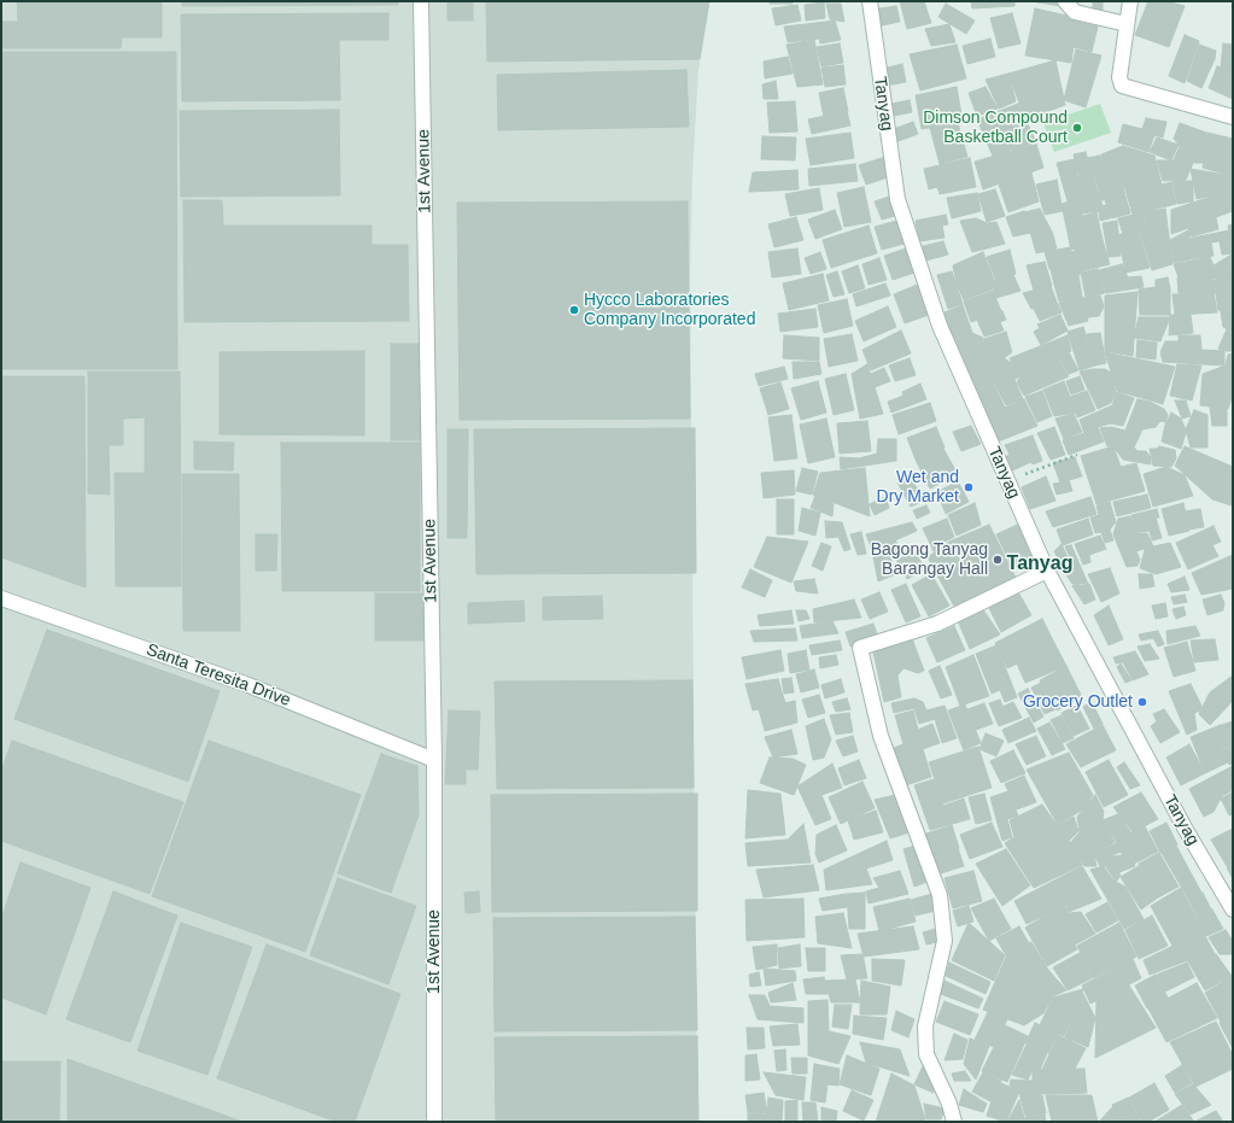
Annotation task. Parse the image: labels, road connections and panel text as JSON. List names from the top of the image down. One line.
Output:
{"streets":{"street":["Tanyag","1st Avenue","Santa Teresita Drive"]},"crossings":[["1st Avenue","Santa Teresita Drive"]],"districts":["Tanyag"],"places":["Dimson Compound Basketball Court","Hycco Laboratories Company Incorporated","Wet and Dry Market","Bagong Tanyag Barangay Hall","Grocery Outlet"]}
